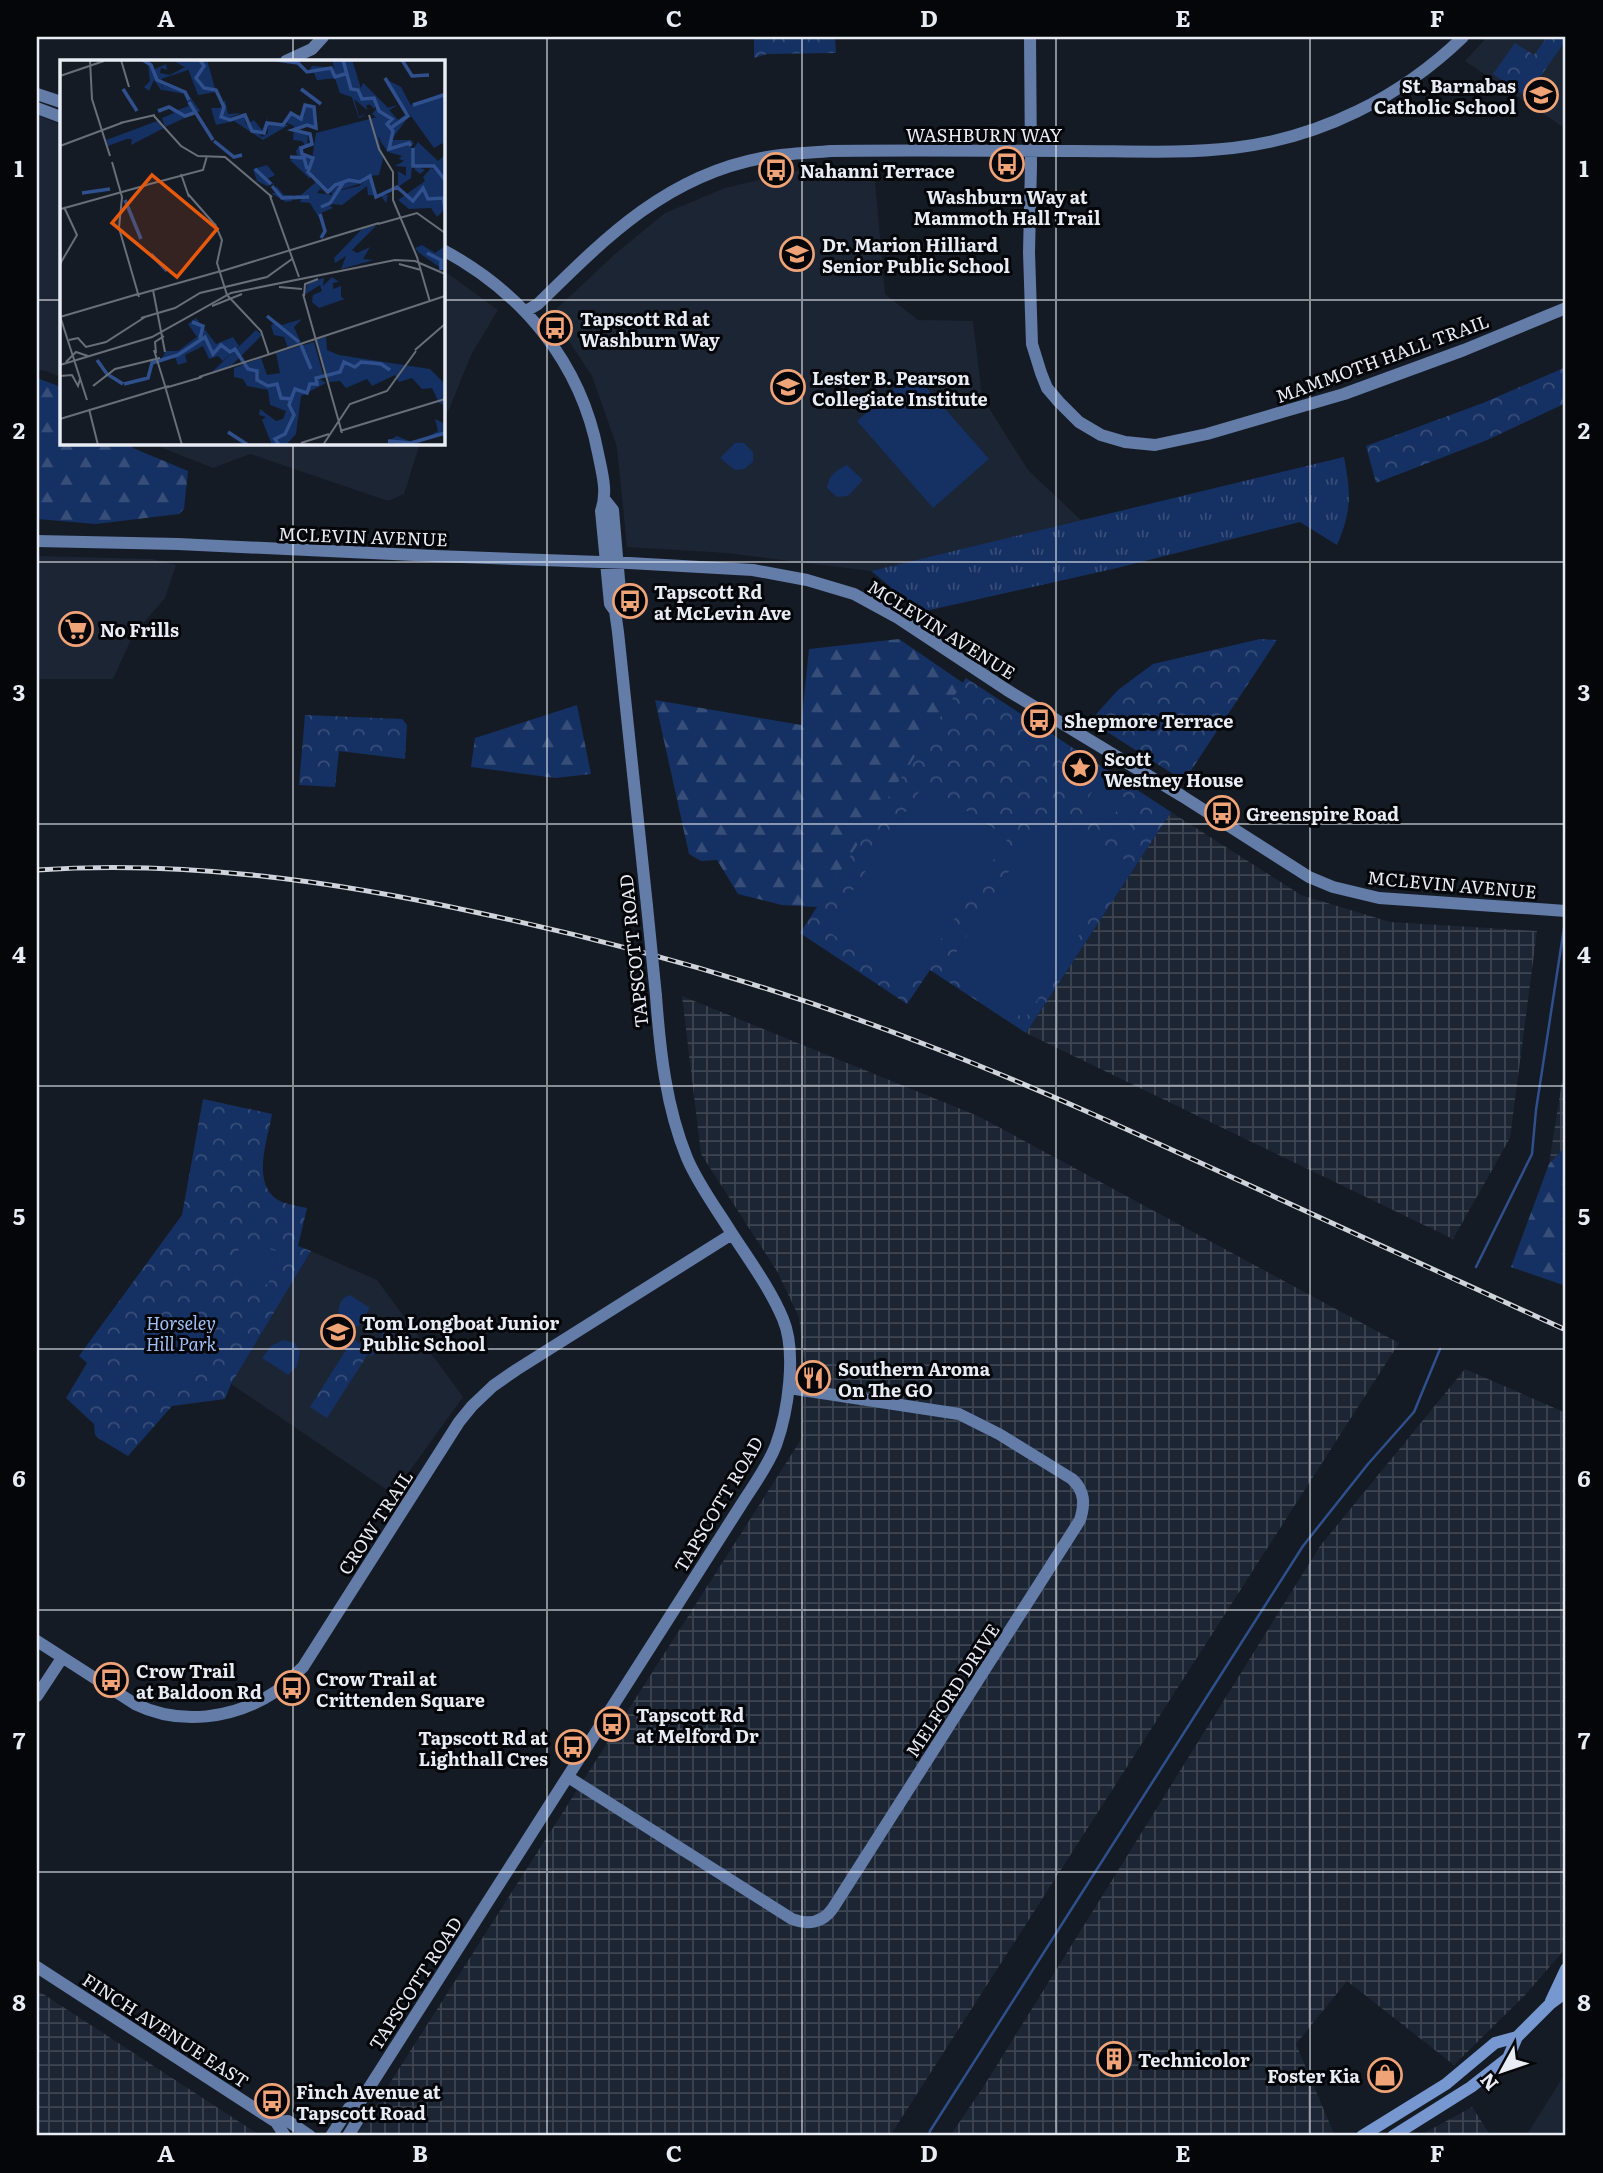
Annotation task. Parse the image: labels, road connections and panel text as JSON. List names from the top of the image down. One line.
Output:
{"streets":{"street":["WASHBURN WAY","MAMMOTH HALL TRAIL","MCLEVIN AVENUE","TAPSCOTT ROAD","CROW TRAIL","MELFORD DRIVE","FINCH AVENUE EAST"]},"crossings":[["WASHBURN WAY","MAMMOTH HALL TRAIL"],["WASHBURN WAY","TAPSCOTT ROAD"],["MCLEVIN AVENUE","TAPSCOTT ROAD"],["TAPSCOTT ROAD","CROW TRAIL"],["TAPSCOTT ROAD","MELFORD DRIVE"]],"parks":["Horseley Hill Park"],"places":{"school or university":["St. Barnabas Catholic School","Dr. Marion Hilliard Senior Public School","Lester B. Pearson Collegiate Institute","Tom Longboat Junior Public School"],"bus stop":["Washburn Way at Mammoth Hall Trail","Nahanni Terrace","Tapscott Rd at Washburn Way","Tapscott Rd at McLevin Ave","Shepmore Terrace","Greenspire Road","Crow Trail at Baldoon Rd","Crow Trail at Crittenden Square","Tapscott Rd at Melford Dr","Tapscott Rd at Lighthall Cres","Finch Avenue at Tapscott Road"],"supermarket":["No Frills"],"place":["Scott Westney House"],"restaurant":["Southern Aroma On The GO"],"building":["Technicolor"],"shop":["Foster Kia"]},"north":"bottom left","grid":{"columns":["A","B","C","D","E","F"],"rows":["1","2","3","4","5","6","7","8"]}}
